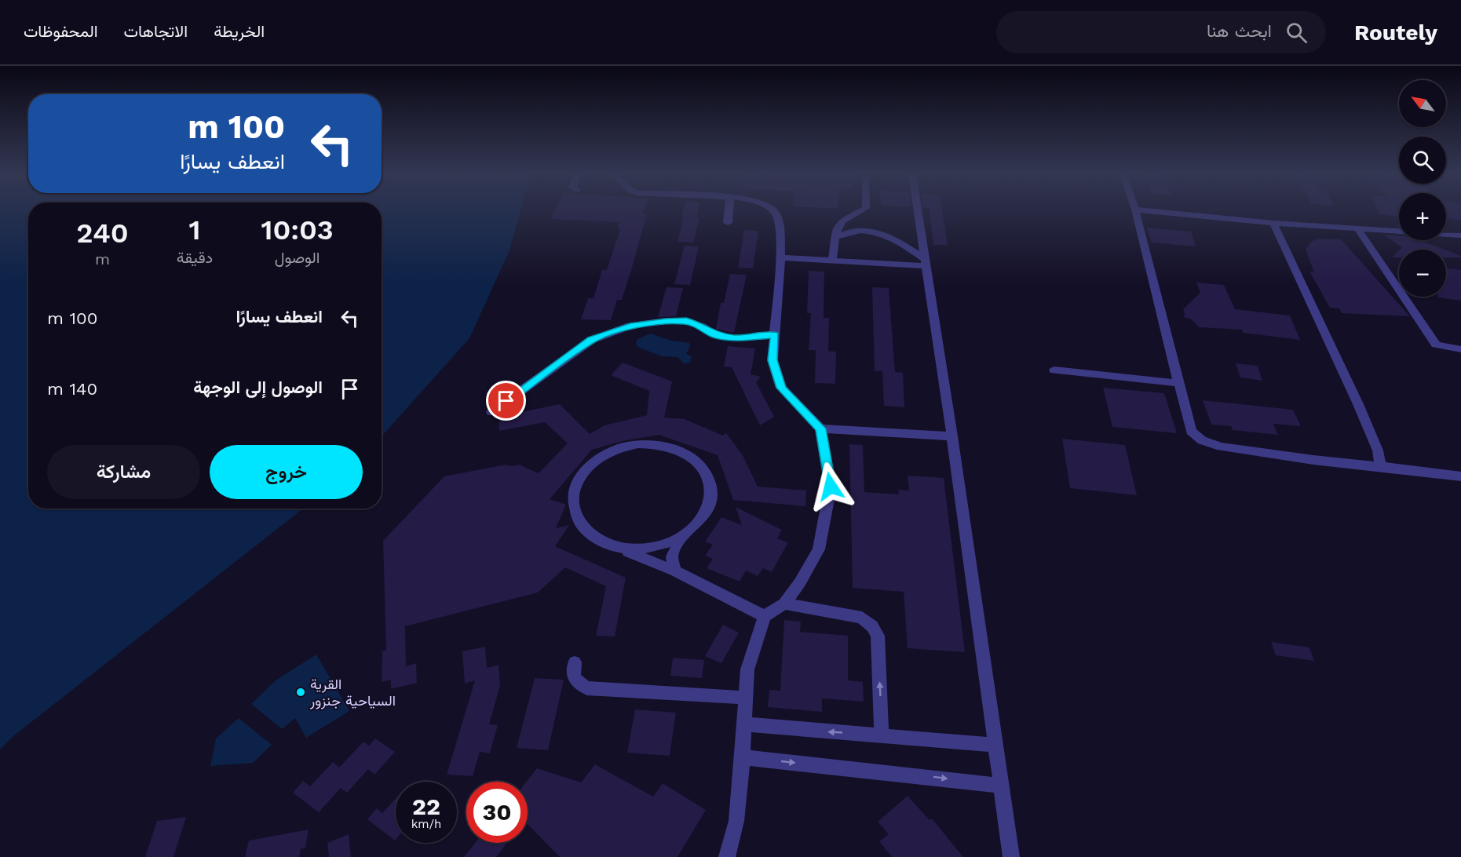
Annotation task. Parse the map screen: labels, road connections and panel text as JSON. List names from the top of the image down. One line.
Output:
{"places":["القرية السياحية جنزور"],"north":"top left","page":{"header":"Routely","search":"ابحث هنا","nav":["الخريطة","الاتجاهات","المحفوظات"],"map_buttons":["+","−"],"turn":["100 m","انعطف يسارًا"],"eta":["10:03","الوصول","1","دقيقة","240","m"],"list":[{"name":"انعطف يسارًا","value":"100 m"},{"name":"الوصول إلى الوجهة","value":"140 m"}],"buttons":["خروج","مشاركة"],"speed":"22 km/h","limit":"30"}}
